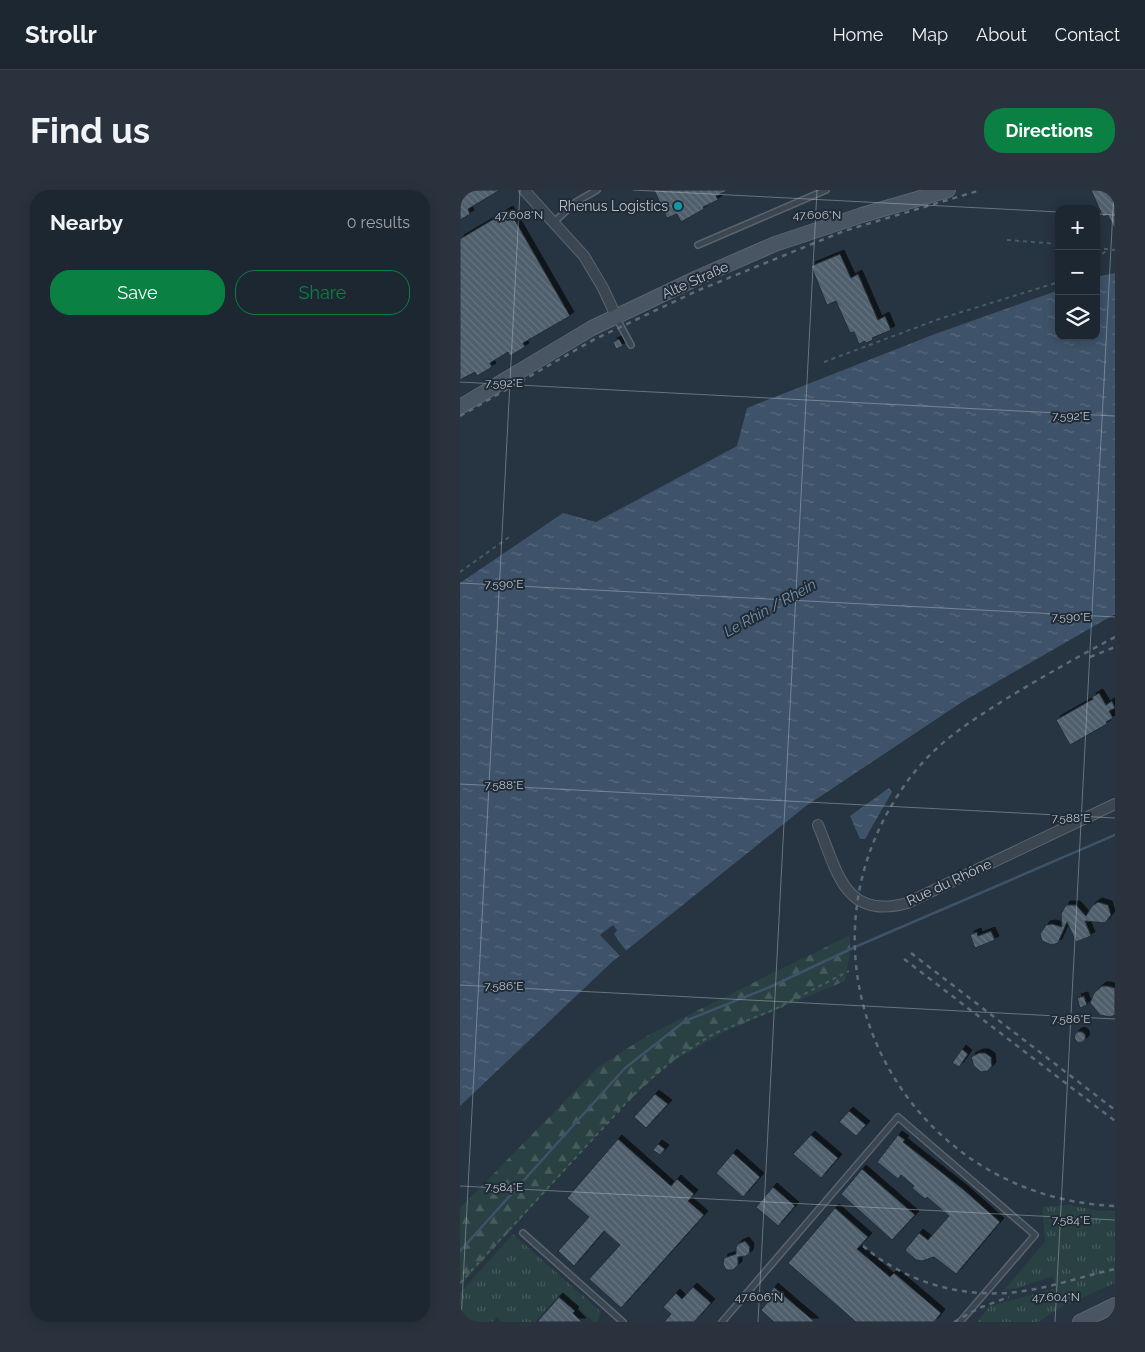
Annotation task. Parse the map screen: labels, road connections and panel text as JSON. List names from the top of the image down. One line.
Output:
{"streets":{"street":["Alte Straße","Rue du Rhône"]},"water":["Le Rhin / Rhein"],"places":["Rhenus Logistics"],"page":{"header":"Strollr","nav":["Home","Map","About","Contact"],"buttons":["Directions",["Save","Share"]],"title":"Find us","heading":["Nearby","0 results"],"map_buttons":["+","−"]},"coordinates":["47.608°N","47.606°N","7.592°E","7.590°E","7.588°E","7.586°E","7.584°E","47.604°N"]}
